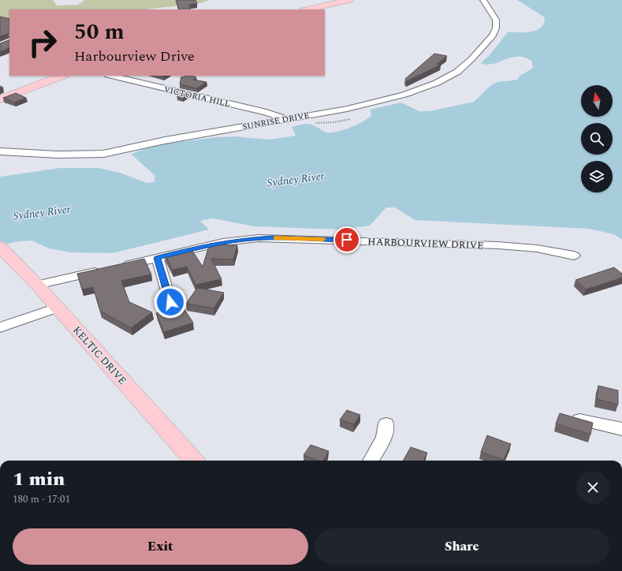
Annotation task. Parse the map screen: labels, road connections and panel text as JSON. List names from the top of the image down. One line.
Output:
{"streets":{"main road":["KELTIC DRIVE"],"street":["VICTORIA HILL","SUNRISE DRIVE","HARBOURVIEW DRIVE"]},"crossings":[["VICTORIA HILL","SUNRISE DRIVE"]],"water":["Sydney River"],"north":"top","page":{"turn":["50 m","Harbourview Drive"],"heading":["1 min","180 m · 17:01"],"buttons":["Exit","Share"]}}
